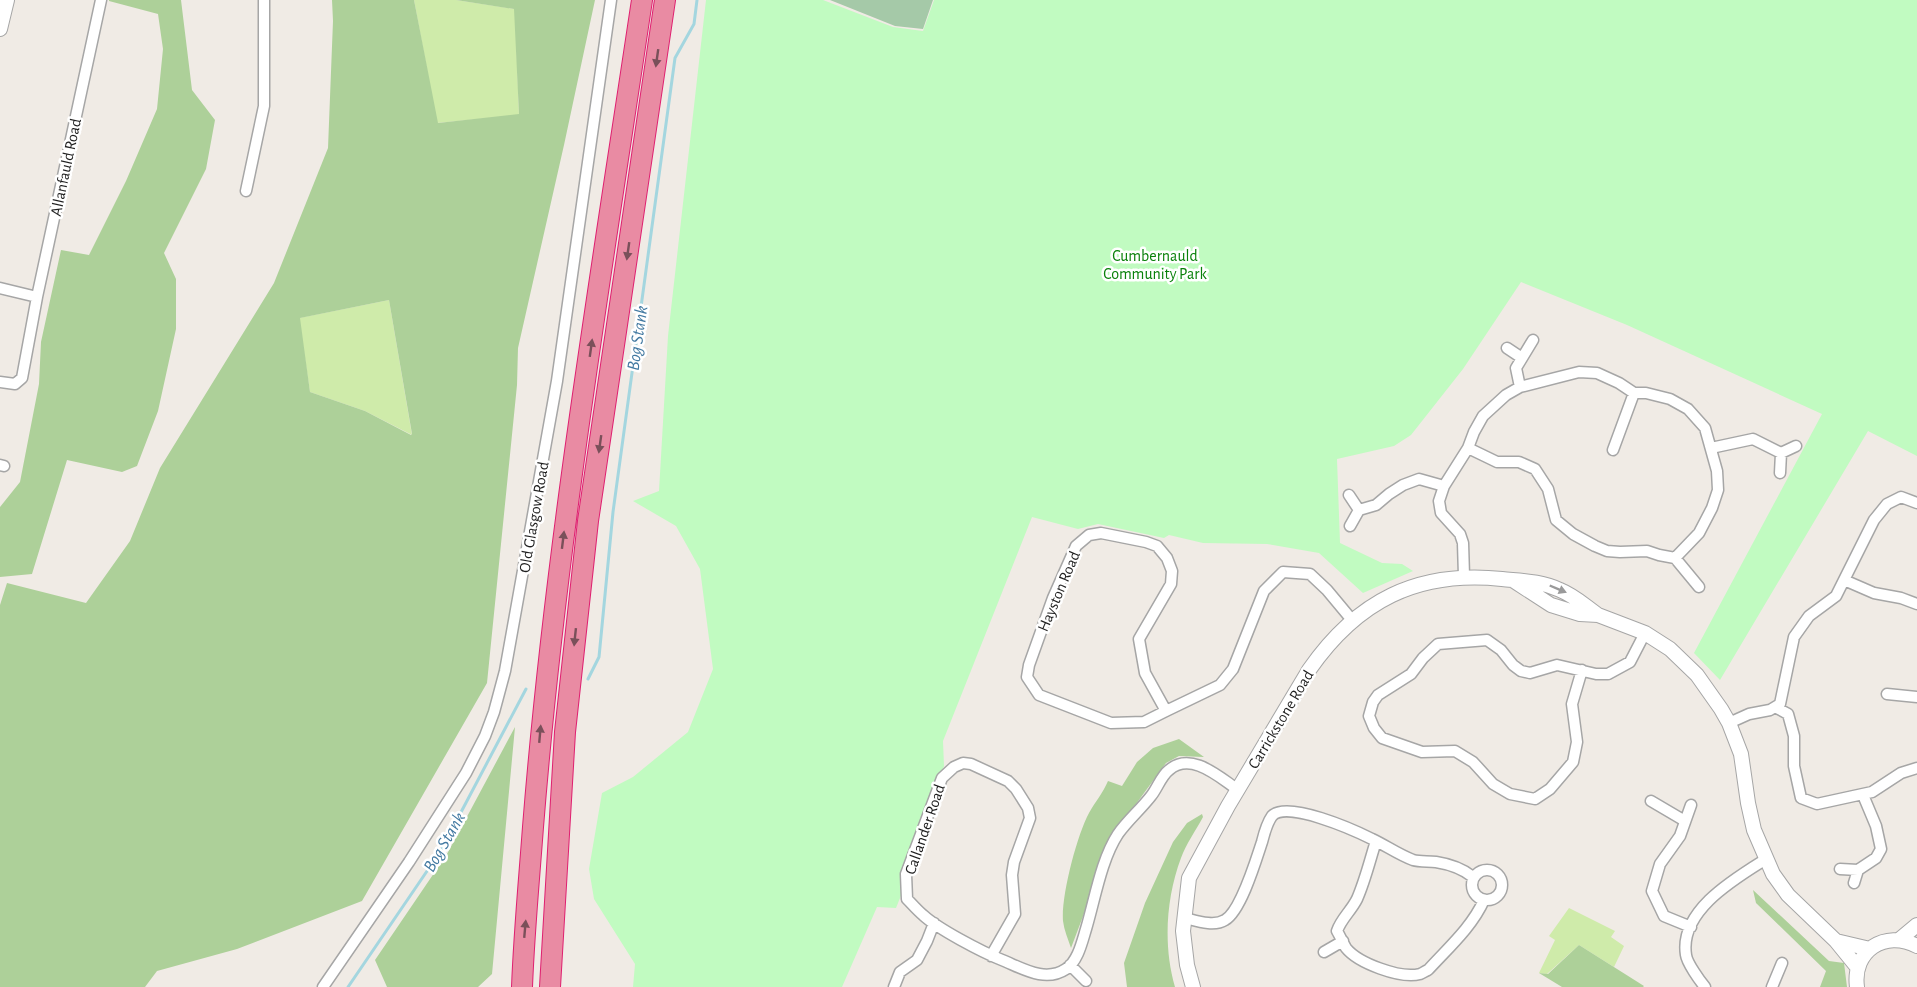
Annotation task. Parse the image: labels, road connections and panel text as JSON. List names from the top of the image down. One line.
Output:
{"streets":{"street":["Allanfauld Road","Old Glasgow Road","Hayston Road","Carrickstone Road","Callander Road"]},"crossings":[["Hayston Road","Carrickstone Road"]],"water":["Bog Stank"],"parks":["Cumbernauld Community Park"]}
